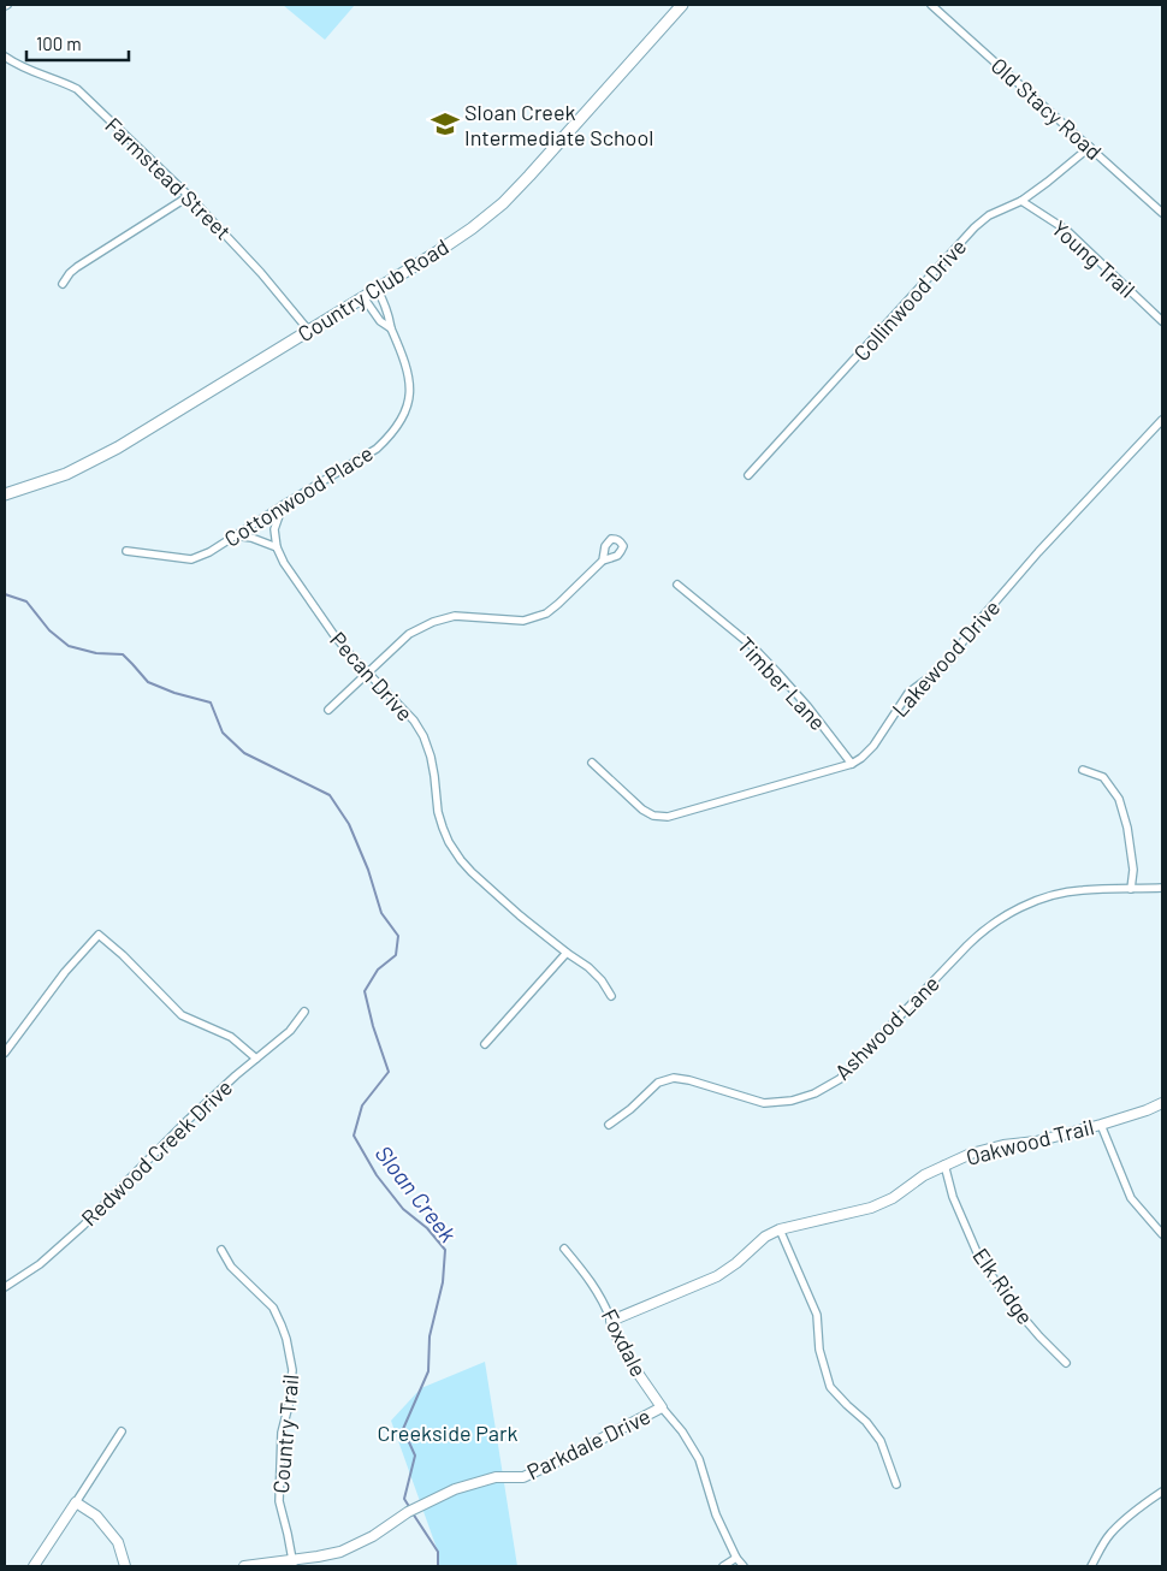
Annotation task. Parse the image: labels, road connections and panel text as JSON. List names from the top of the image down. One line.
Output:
{"streets":{"main road":["Country Club Road"],"street":["Old Stacy Road","Farmstead Street","Young Trail","Collinwood Drive","Cottonwood Place","Lakewood Drive","Pecan Drive","Timber Lane","Ashwood Lane","Oakwood Trail","Redwood Creek Drive","Elk Ridge","Foxdale","Country Trail","Parkdale Drive"]},"crossings":[["Old Stacy Road","Collinwood Drive"],["Farmstead Street","Country Club Road"],["Young Trail","Collinwood Drive"],["Country Club Road","Cottonwood Place"],["Lakewood Drive","Timber Lane"],["Oakwood Trail","Elk Ridge"],["Oakwood Trail","Foxdale"],["Foxdale","Parkdale Drive"],["Country Trail","Parkdale Drive"]],"water":["Sloan Creek"],"parks":["Creekside Park"],"places":{"school or university":["Sloan Creek Intermediate School"]},"scale_bar":"100 m"}
